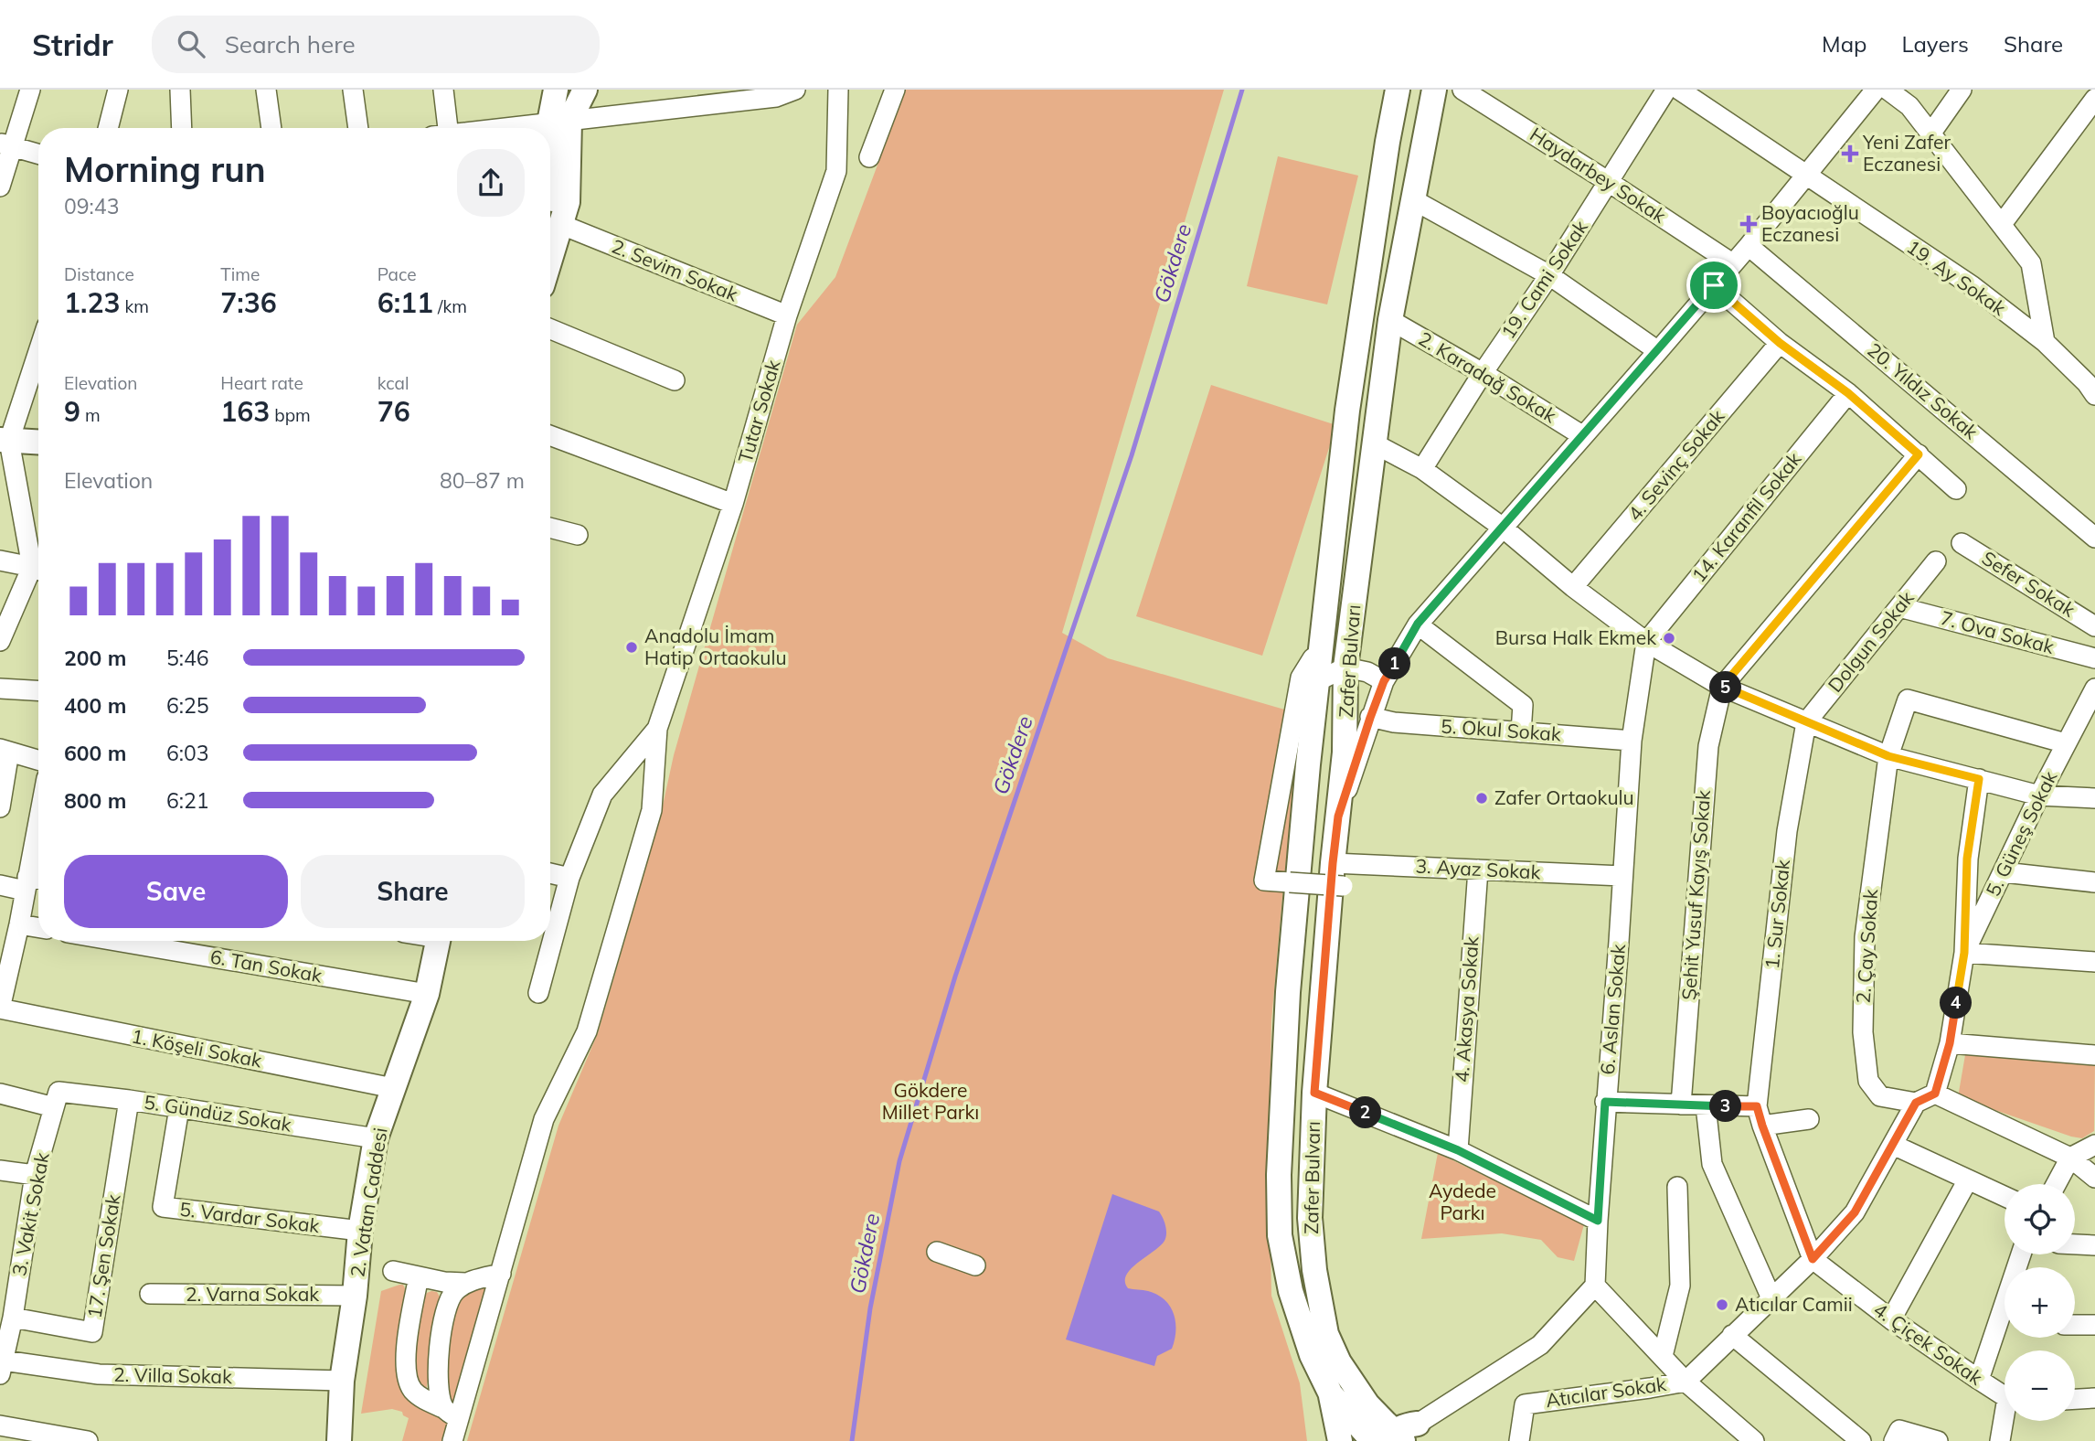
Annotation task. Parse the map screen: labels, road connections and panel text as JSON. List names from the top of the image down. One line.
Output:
{"streets":{"main road":["Zafer Bulvarı","2. Vatan Caddesi"],"street":["Haydarbey Sokak","2. Sevim Sokak","19. Ay Sokak","19. Cami Sokak","2. Karadağ Sokak","20. Yıldız Sokak","Tutar Sokak","4. Sevinç Sokak","14. Karanfil Sokak","Sefer Sokak","7. Ova Sokak","Dolgun Sokak","5. Okul Sokak","5. Güneş Sokak","3. Ayaz Sokak","Şehit Yusuf Kayış Sokak","1. Sur Sokak","2. Çay Sokak","6. Tan Sokak","4. Akasya Sokak","6. Aslan Sokak","1. Köşeli Sokak","5. Gündüz Sokak","3. Vakit Sokak","5. Vardar Sokak","17. Şen Sokak","2. Varna Sokak","4. Çiçek Sokak","2. Villa Sokak","Atıcılar Sokak"]},"crossings":[["Haydarbey Sokak","19. Cami Sokak"],["2. Sevim Sokak","Tutar Sokak"],["19. Cami Sokak","2. Karadağ Sokak"],["2. Karadağ Sokak","Zafer Bulvarı"],["14. Karanfil Sokak","6. Aslan Sokak"],["7. Ova Sokak","Dolgun Sokak"],["Dolgun Sokak","1. Sur Sokak"],["Zafer Bulvarı","3. Ayaz Sokak"],["5. Okul Sokak","6. Aslan Sokak"],["5. Güneş Sokak","2. Çay Sokak"],["3. Ayaz Sokak","4. Akasya Sokak"],["3. Ayaz Sokak","6. Aslan Sokak"],["6. Tan Sokak","2. Vatan Caddesi"],["1. Köşeli Sokak","2. Vatan Caddesi"],["5. Gündüz Sokak","2. Vatan Caddesi"],["5. Gündüz Sokak","3. Vakit Sokak"],["5. Gündüz Sokak","5. Vardar Sokak"],["5. Gündüz Sokak","17. Şen Sokak"],["2. Vatan Caddesi","5. Vardar Sokak"],["2. Vatan Caddesi","2. Varna Sokak"],["2. Vatan Caddesi","2. Villa Sokak"],["3. Vakit Sokak","17. Şen Sokak"],["3. Vakit Sokak","2. Villa Sokak"]],"water":["Gökdere"],"parks":["Gökdere Millet Parkı","Aydede Parkı"],"places":{"health":["Yeni Zafer Eczanesi","Boyacıoğlu Eczanesi"],"other":["Bursa Halk Ekmek","Anadolu İmam Hatip Ortaokulu","Zafer Ortaokulu","Atıcılar Camii"]},"page":{"header":"Stridr","search":"Search here","nav":["Map","Layers","Share"],"heading":["Morning run","09:43"],"stats":[["Distance","1.23 km"],["Time","7:36"],["Pace","6:11 /km"],["Elevation","9 m"],["Heart rate","163 bpm"],["kcal","76"]],"chart":["Elevation","80–87 m"],"list":[{"name":"200 m","note":"5:46"},{"name":"400 m","note":"6:25"},{"name":"600 m","note":"6:03"},{"name":"800 m","note":"6:21"}],"pins":["1","5","4","3","2"],"buttons":["Save","Share"],"map_buttons":["+","−"]}}
